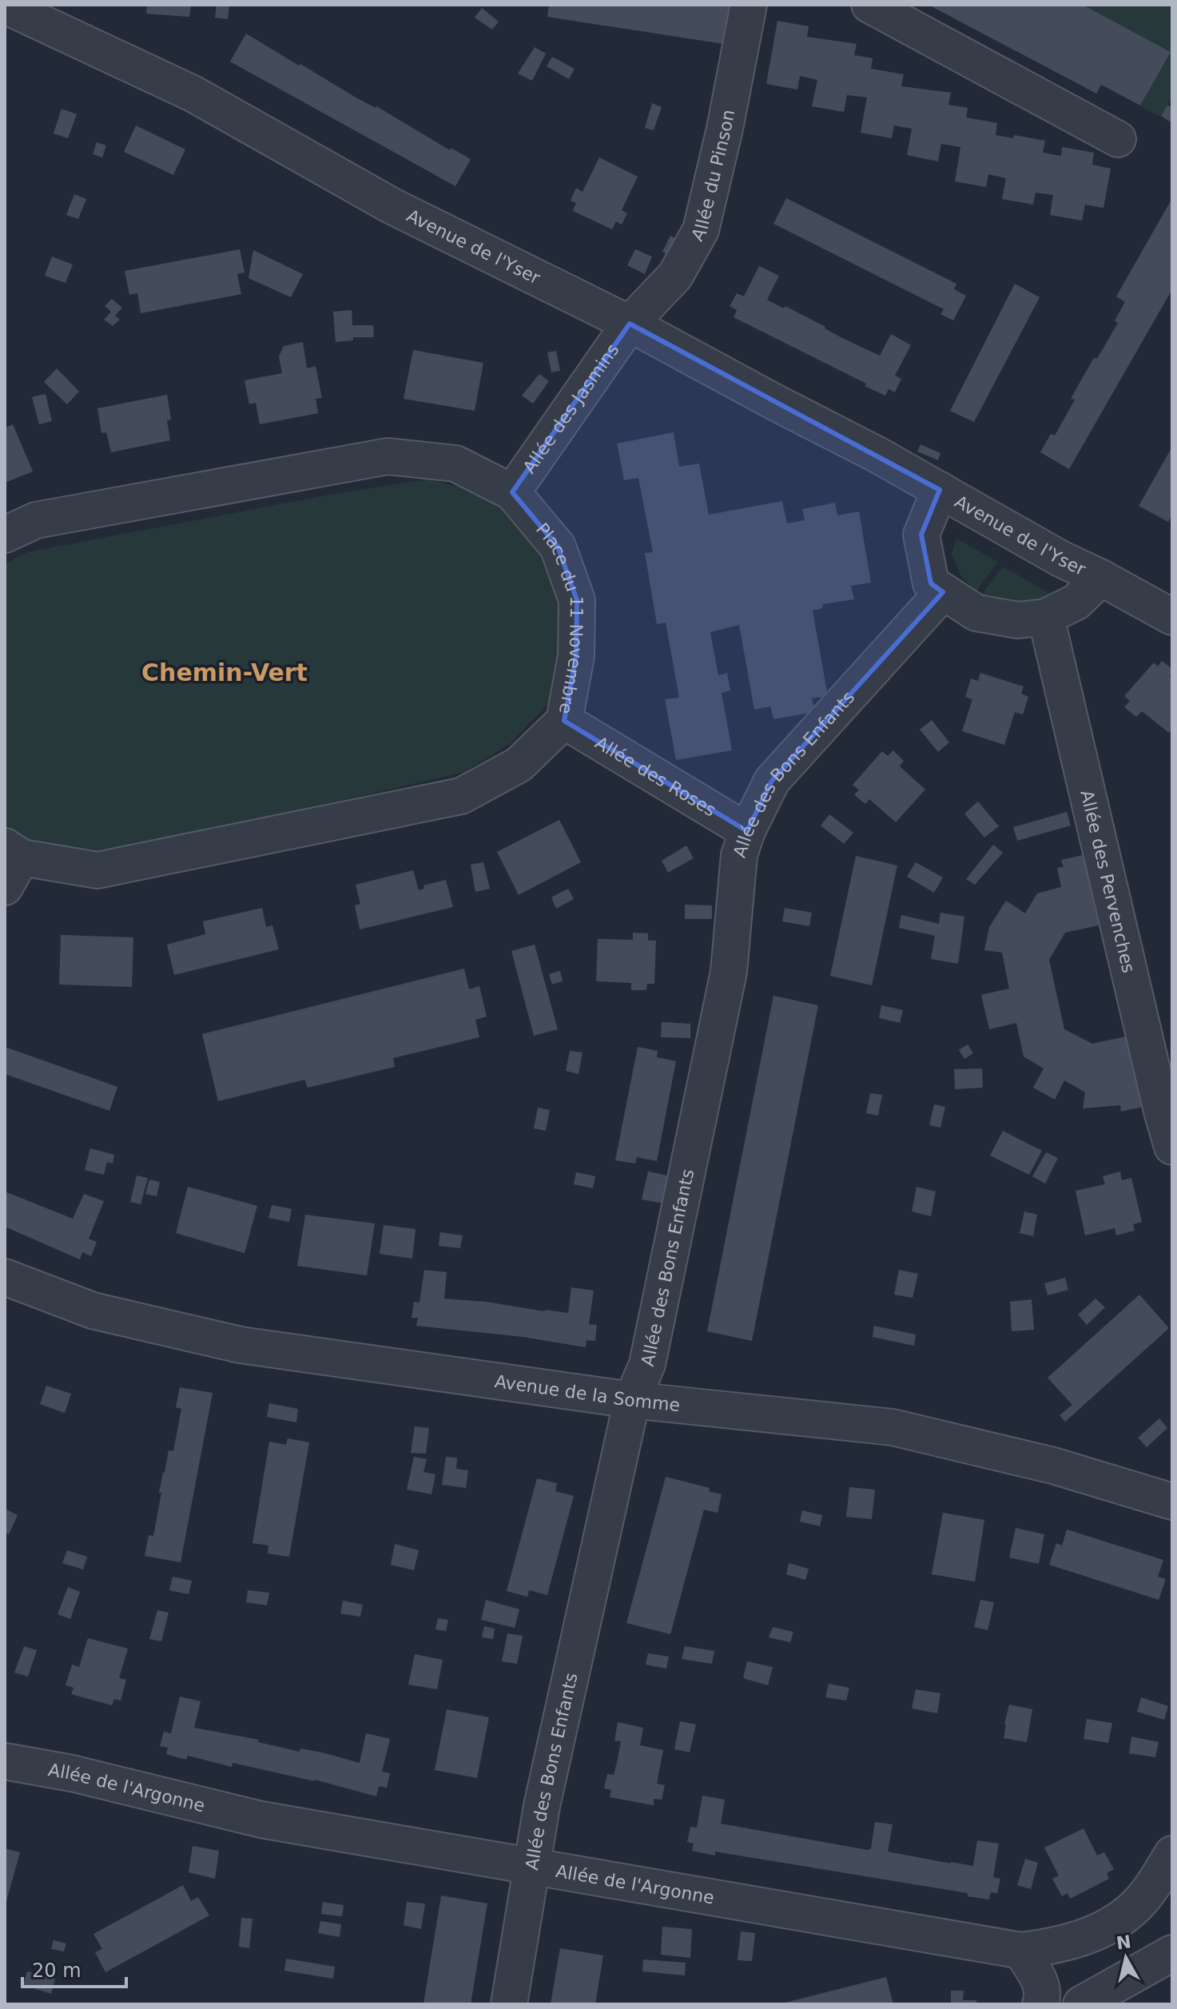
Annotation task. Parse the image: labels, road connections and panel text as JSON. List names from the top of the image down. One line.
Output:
{"streets":{"street":["Allée du Pinson","Avenue de l'Yser","Allée des Jasmins","Place du 11 Novembre","Allée des Roses","Allée des Bons Enfants","Allée des Pervenches","Avenue de la Somme","Allée de l'Argonne"]},"crossings":[["Allée du Pinson","Avenue de l'Yser"],["Allée du Pinson","Allée des Jasmins"],["Avenue de l'Yser","Allée des Jasmins"],["Avenue de l'Yser","Allée des Bons Enfants"],["Avenue de l'Yser","Allée des Pervenches"],["Allée des Jasmins","Place du 11 Novembre"],["Place du 11 Novembre","Allée des Roses"],["Allée des Roses","Allée des Bons Enfants"],["Allée des Bons Enfants","Avenue de la Somme"],["Allée des Bons Enfants","Allée de l'Argonne"]],"districts":["Chemin-Vert"],"scale_bar":"20 m","north":"top"}
